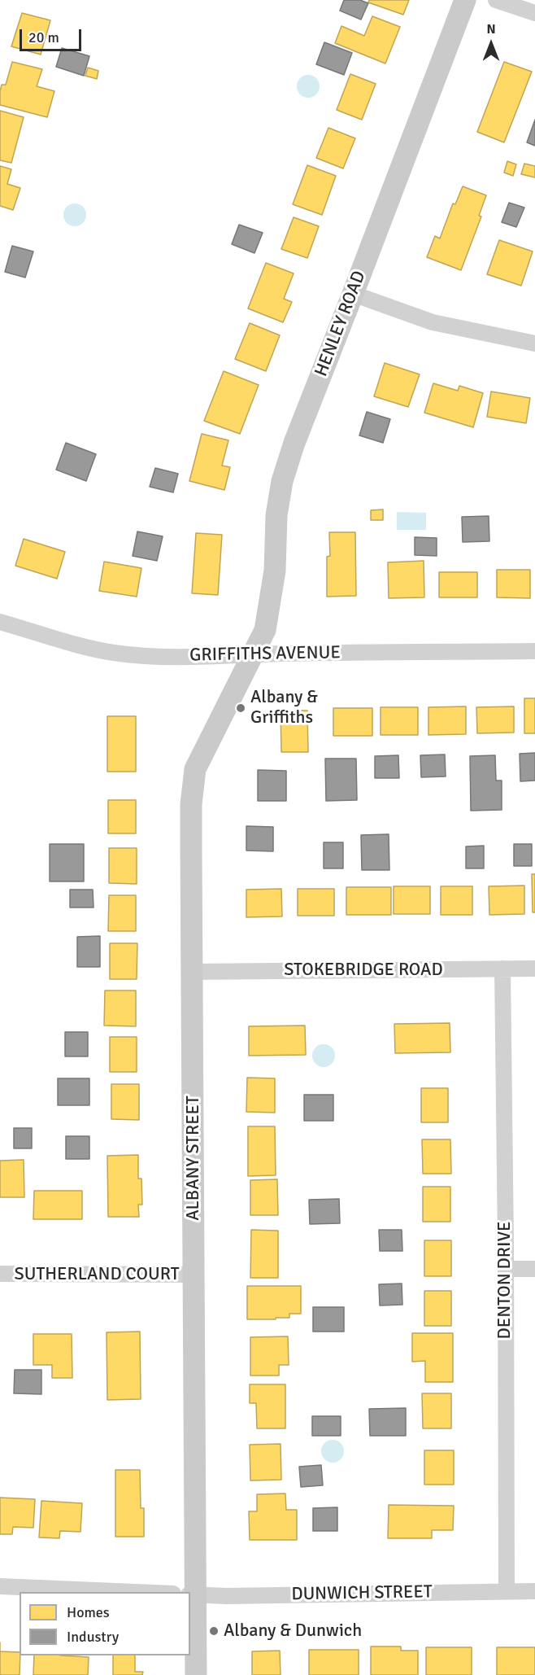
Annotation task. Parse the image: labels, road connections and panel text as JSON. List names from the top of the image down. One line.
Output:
{"streets":{"street":["HENLEY ROAD","GRIFFITHS AVENUE","STOKEBRIDGE ROAD","ALBANY STREET","SUTHERLAND COURT","DENTON DRIVE","DUNWICH STREET"]},"crossings":[["HENLEY ROAD","GRIFFITHS AVENUE"],["HENLEY ROAD","ALBANY STREET"],["GRIFFITHS AVENUE","ALBANY STREET"],["STOKEBRIDGE ROAD","ALBANY STREET"],["STOKEBRIDGE ROAD","DENTON DRIVE"],["ALBANY STREET","SUTHERLAND COURT"],["ALBANY STREET","DUNWICH STREET"],["DENTON DRIVE","DUNWICH STREET"]],"places":["Albany & Griffiths","Albany & Dunwich"],"legend":["Homes","Industry"],"scale_bar":"20 m","north":"top"}
